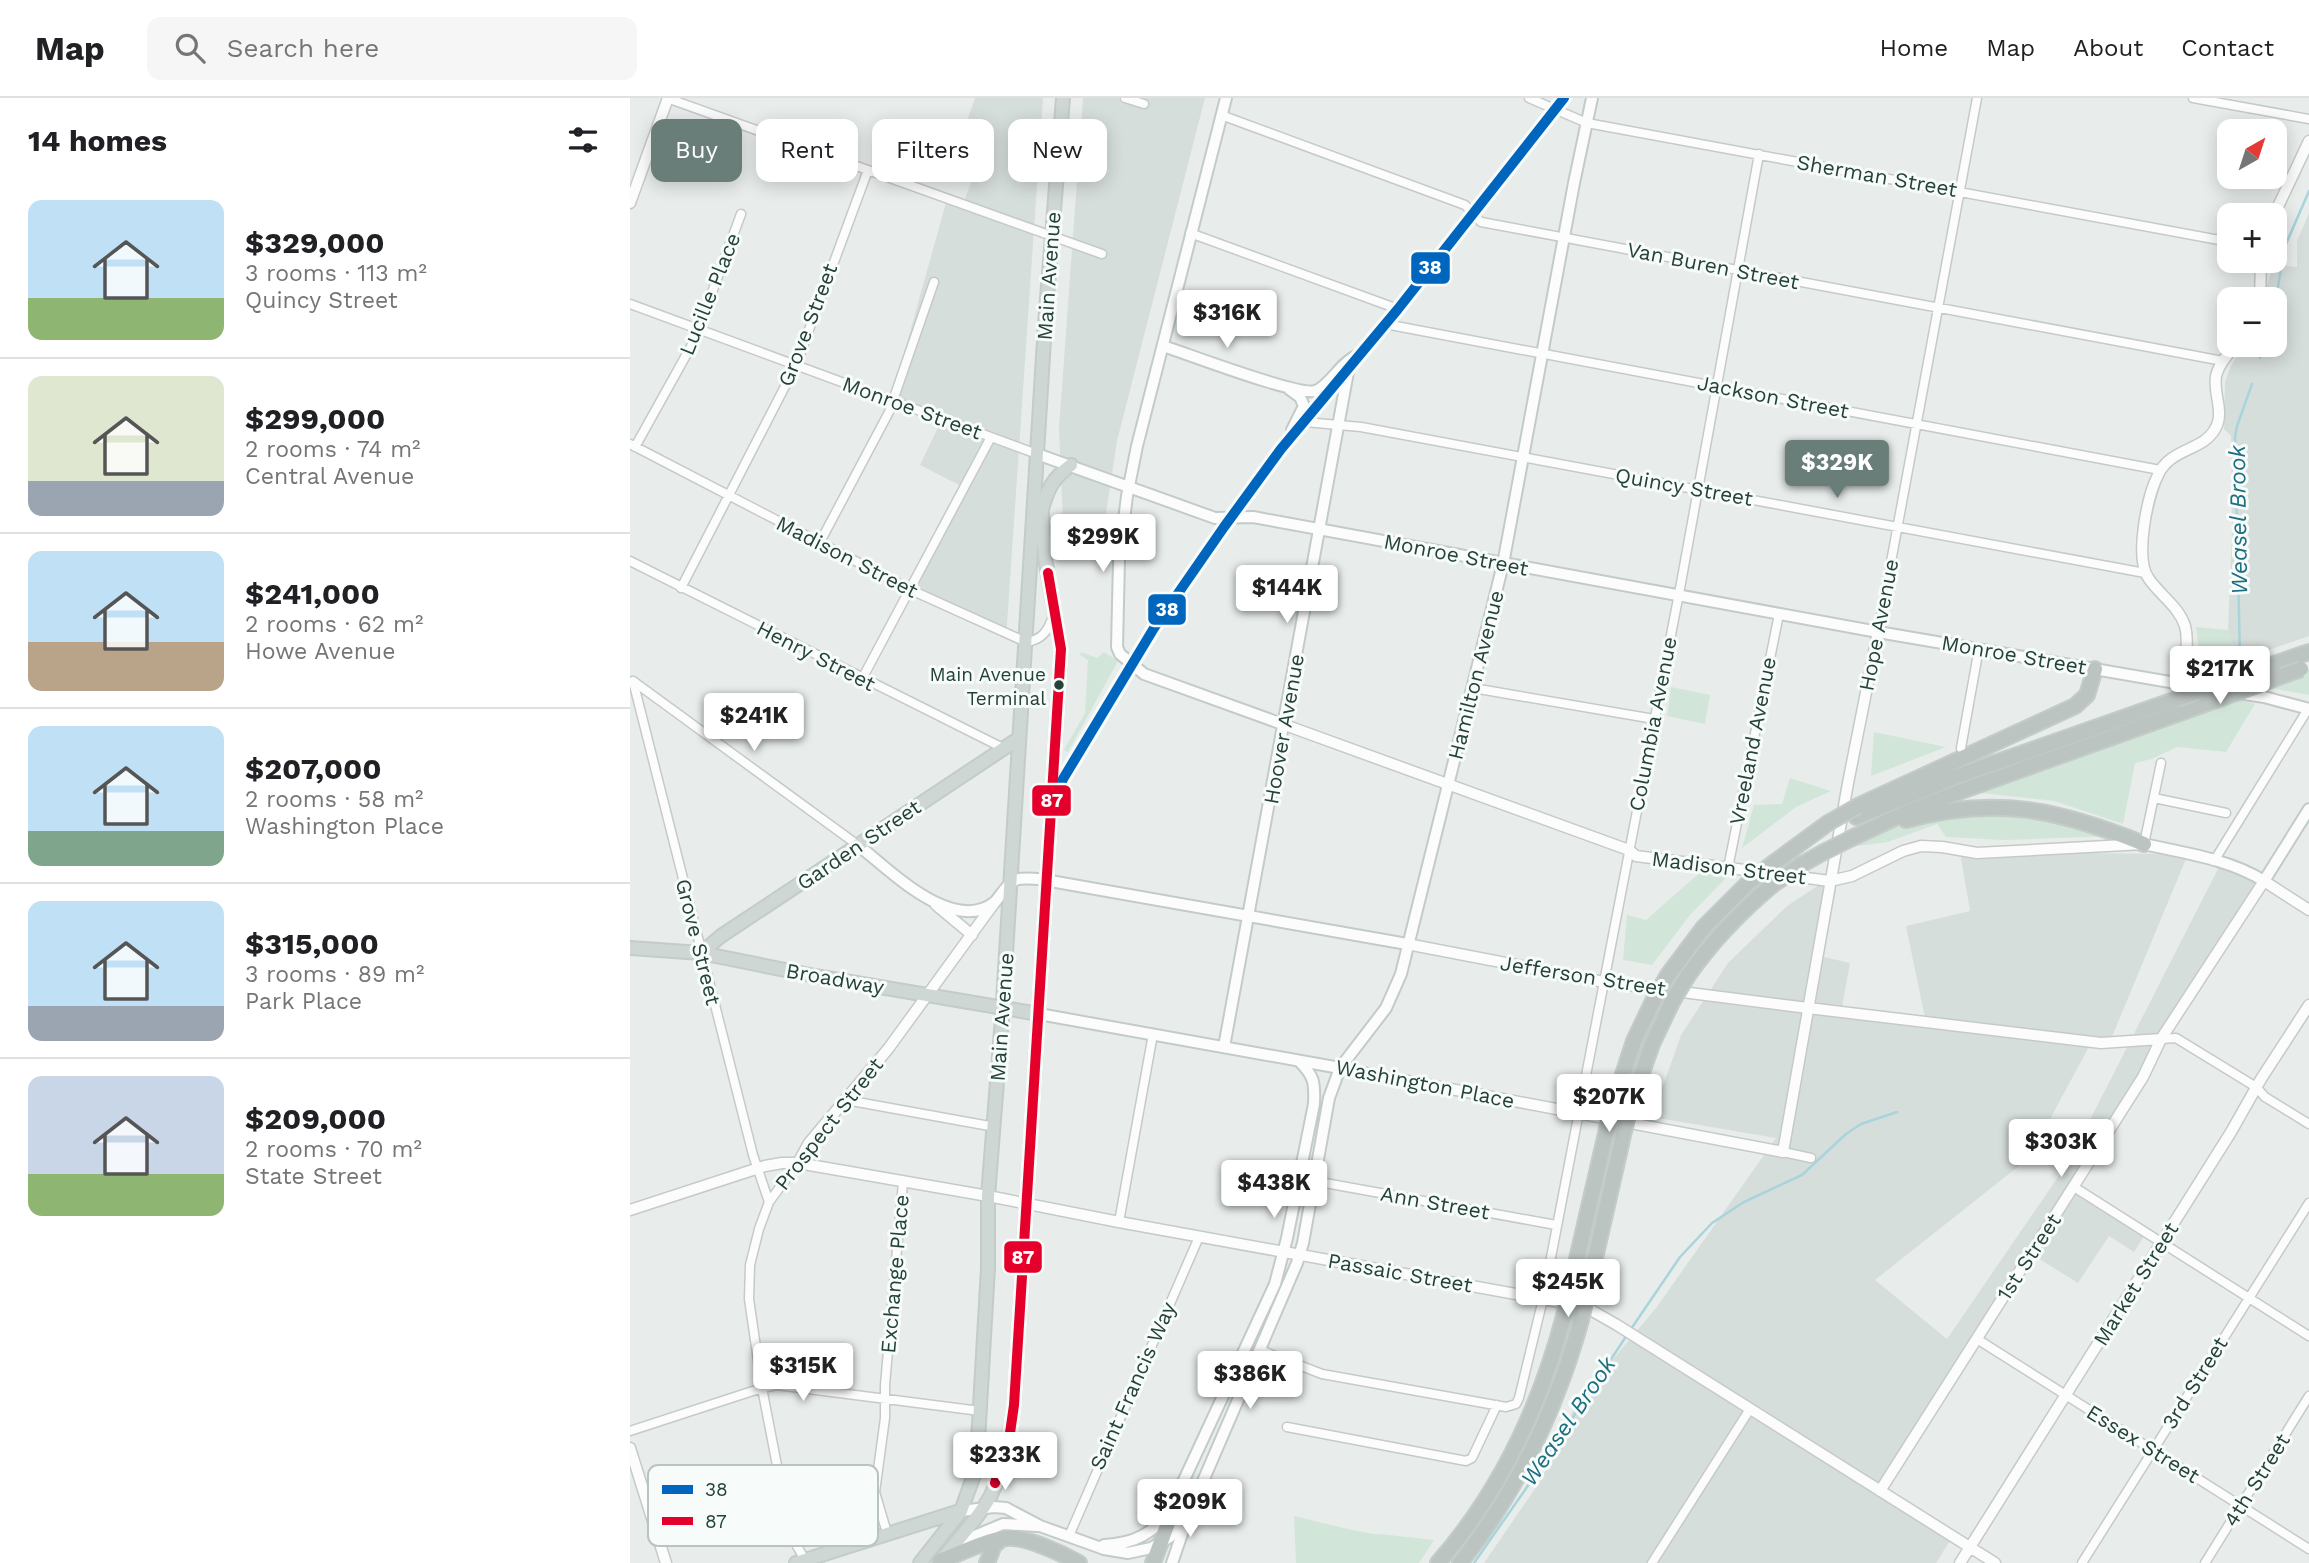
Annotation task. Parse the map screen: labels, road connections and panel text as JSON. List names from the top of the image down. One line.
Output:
{"streets":{"main road":["Main Avenue","Monroe Street","Madison Street","Hamilton Avenue","Hoover Avenue","Garden Street","Jefferson Street","Broadway","Washington Place","Prospect Street","1st Street"],"street":["Sherman Street","Van Buren Street","Lucille Place","Grove Street","Jackson Street","Quincy Street","Hope Avenue","Henry Street","Columbia Avenue","Vreeland Avenue","Ann Street","Passaic Street","Exchange Place","Market Street","3rd Street","Saint Francis Way","Essex Street","4th Street"]},"crossings":[["Sherman Street","Hope Avenue"],["Sherman Street","Hamilton Avenue"],["Sherman Street","Columbia Avenue"],["Van Buren Street","Hope Avenue"],["Van Buren Street","Hamilton Avenue"],["Van Buren Street","Columbia Avenue"],["Main Avenue","Monroe Street"],["Main Avenue","Madison Street"],["Main Avenue","Garden Street"],["Main Avenue","Jefferson Street"],["Main Avenue","Broadway"],["Main Avenue","Washington Place"],["Main Avenue","Prospect Street"],["Main Avenue","Passaic Street"],["Lucille Place","Monroe Street"],["Lucille Place","Madison Street"],["Grove Street","Monroe Street"],["Grove Street","Madison Street"],["Grove Street","Henry Street"],["Grove Street","Garden Street"],["Grove Street","Broadway"],["Grove Street","Prospect Street"],["Grove Street","Passaic Street"],["Jackson Street","Hope Avenue"],["Jackson Street","Hamilton Avenue"],["Jackson Street","Columbia Avenue"],["Monroe Street","Madison Street"],["Monroe Street","Hope Avenue"],["Monroe Street","Hamilton Avenue"],["Monroe Street","Columbia Avenue"],["Monroe Street","Hoover Avenue"],["Monroe Street","Vreeland Avenue"],["Quincy Street","Hope Avenue"],["Quincy Street","Hamilton Avenue"],["Quincy Street","Columbia Avenue"],["Quincy Street","Hoover Avenue"],["Madison Street","Hope Avenue"],["Madison Street","Hamilton Avenue"],["Madison Street","Columbia Avenue"],["Madison Street","Hoover Avenue"],["Madison Street","Vreeland Avenue"],["Madison Street","1st Street"],["Hope Avenue","Jefferson Street"],["Hope Avenue","Washington Place"],["Henry Street","Garden Street"],["Hamilton Avenue","Jefferson Street"],["Hamilton Avenue","Washington Place"],["Hamilton Avenue","Ann Street"],["Hamilton Avenue","Passaic Street"],["Columbia Avenue","Jefferson Street"],["Columbia Avenue","Washington Place"],["Columbia Avenue","Ann Street"],["Columbia Avenue","Passaic Street"],["Hoover Avenue","Jefferson Street"],["Hoover Avenue","Washington Place"],["Garden Street","Broadway"],["Jefferson Street","Prospect Street"],["Jefferson Street","1st Street"],["Broadway","Washington Place"],["Broadway","Prospect Street"],["Prospect Street","Passaic Street"],["1st Street","Passaic Street"],["1st Street","Essex Street"],["Passaic Street","Exchange Place"],["Passaic Street","Market Street"],["Passaic Street","Saint Francis Way"],["Market Street","Essex Street"],["3rd Street","Essex Street"],["Essex Street","4th Street"]],"water":["Weasel Brook"],"places":["Main Avenue Terminal"],"lines":["transit line 38","transit line 87"],"legend":["38","87"],"north":"top right","page":{"header":"Map","search":"Search here","nav":["Home","Map","About","Contact"],"heading":"14 homes","map_buttons":["+","−"],"chip":["Buy","Rent","Filters","New"],"list":[{"name":"$329,000","note":"3 rooms · 113 m² · Quincy Street"},{"name":"$299,000","note":"2 rooms · 74 m² · Central Avenue"},{"name":"$241,000","note":"2 rooms · 62 m² · Howe Avenue"},{"name":"$207,000","note":"2 rooms · 58 m² · Washington Place"},{"name":"$315,000","note":"3 rooms · 89 m² · Park Place"},{"name":"$209,000","note":"2 rooms · 70 m² · State Street"}],"price":["$316K","$329K","$299K","$144K","$217K","$241K","$207K","$303K","$438K","$245K","$315K","$386K","$233K","$209K"]}}
